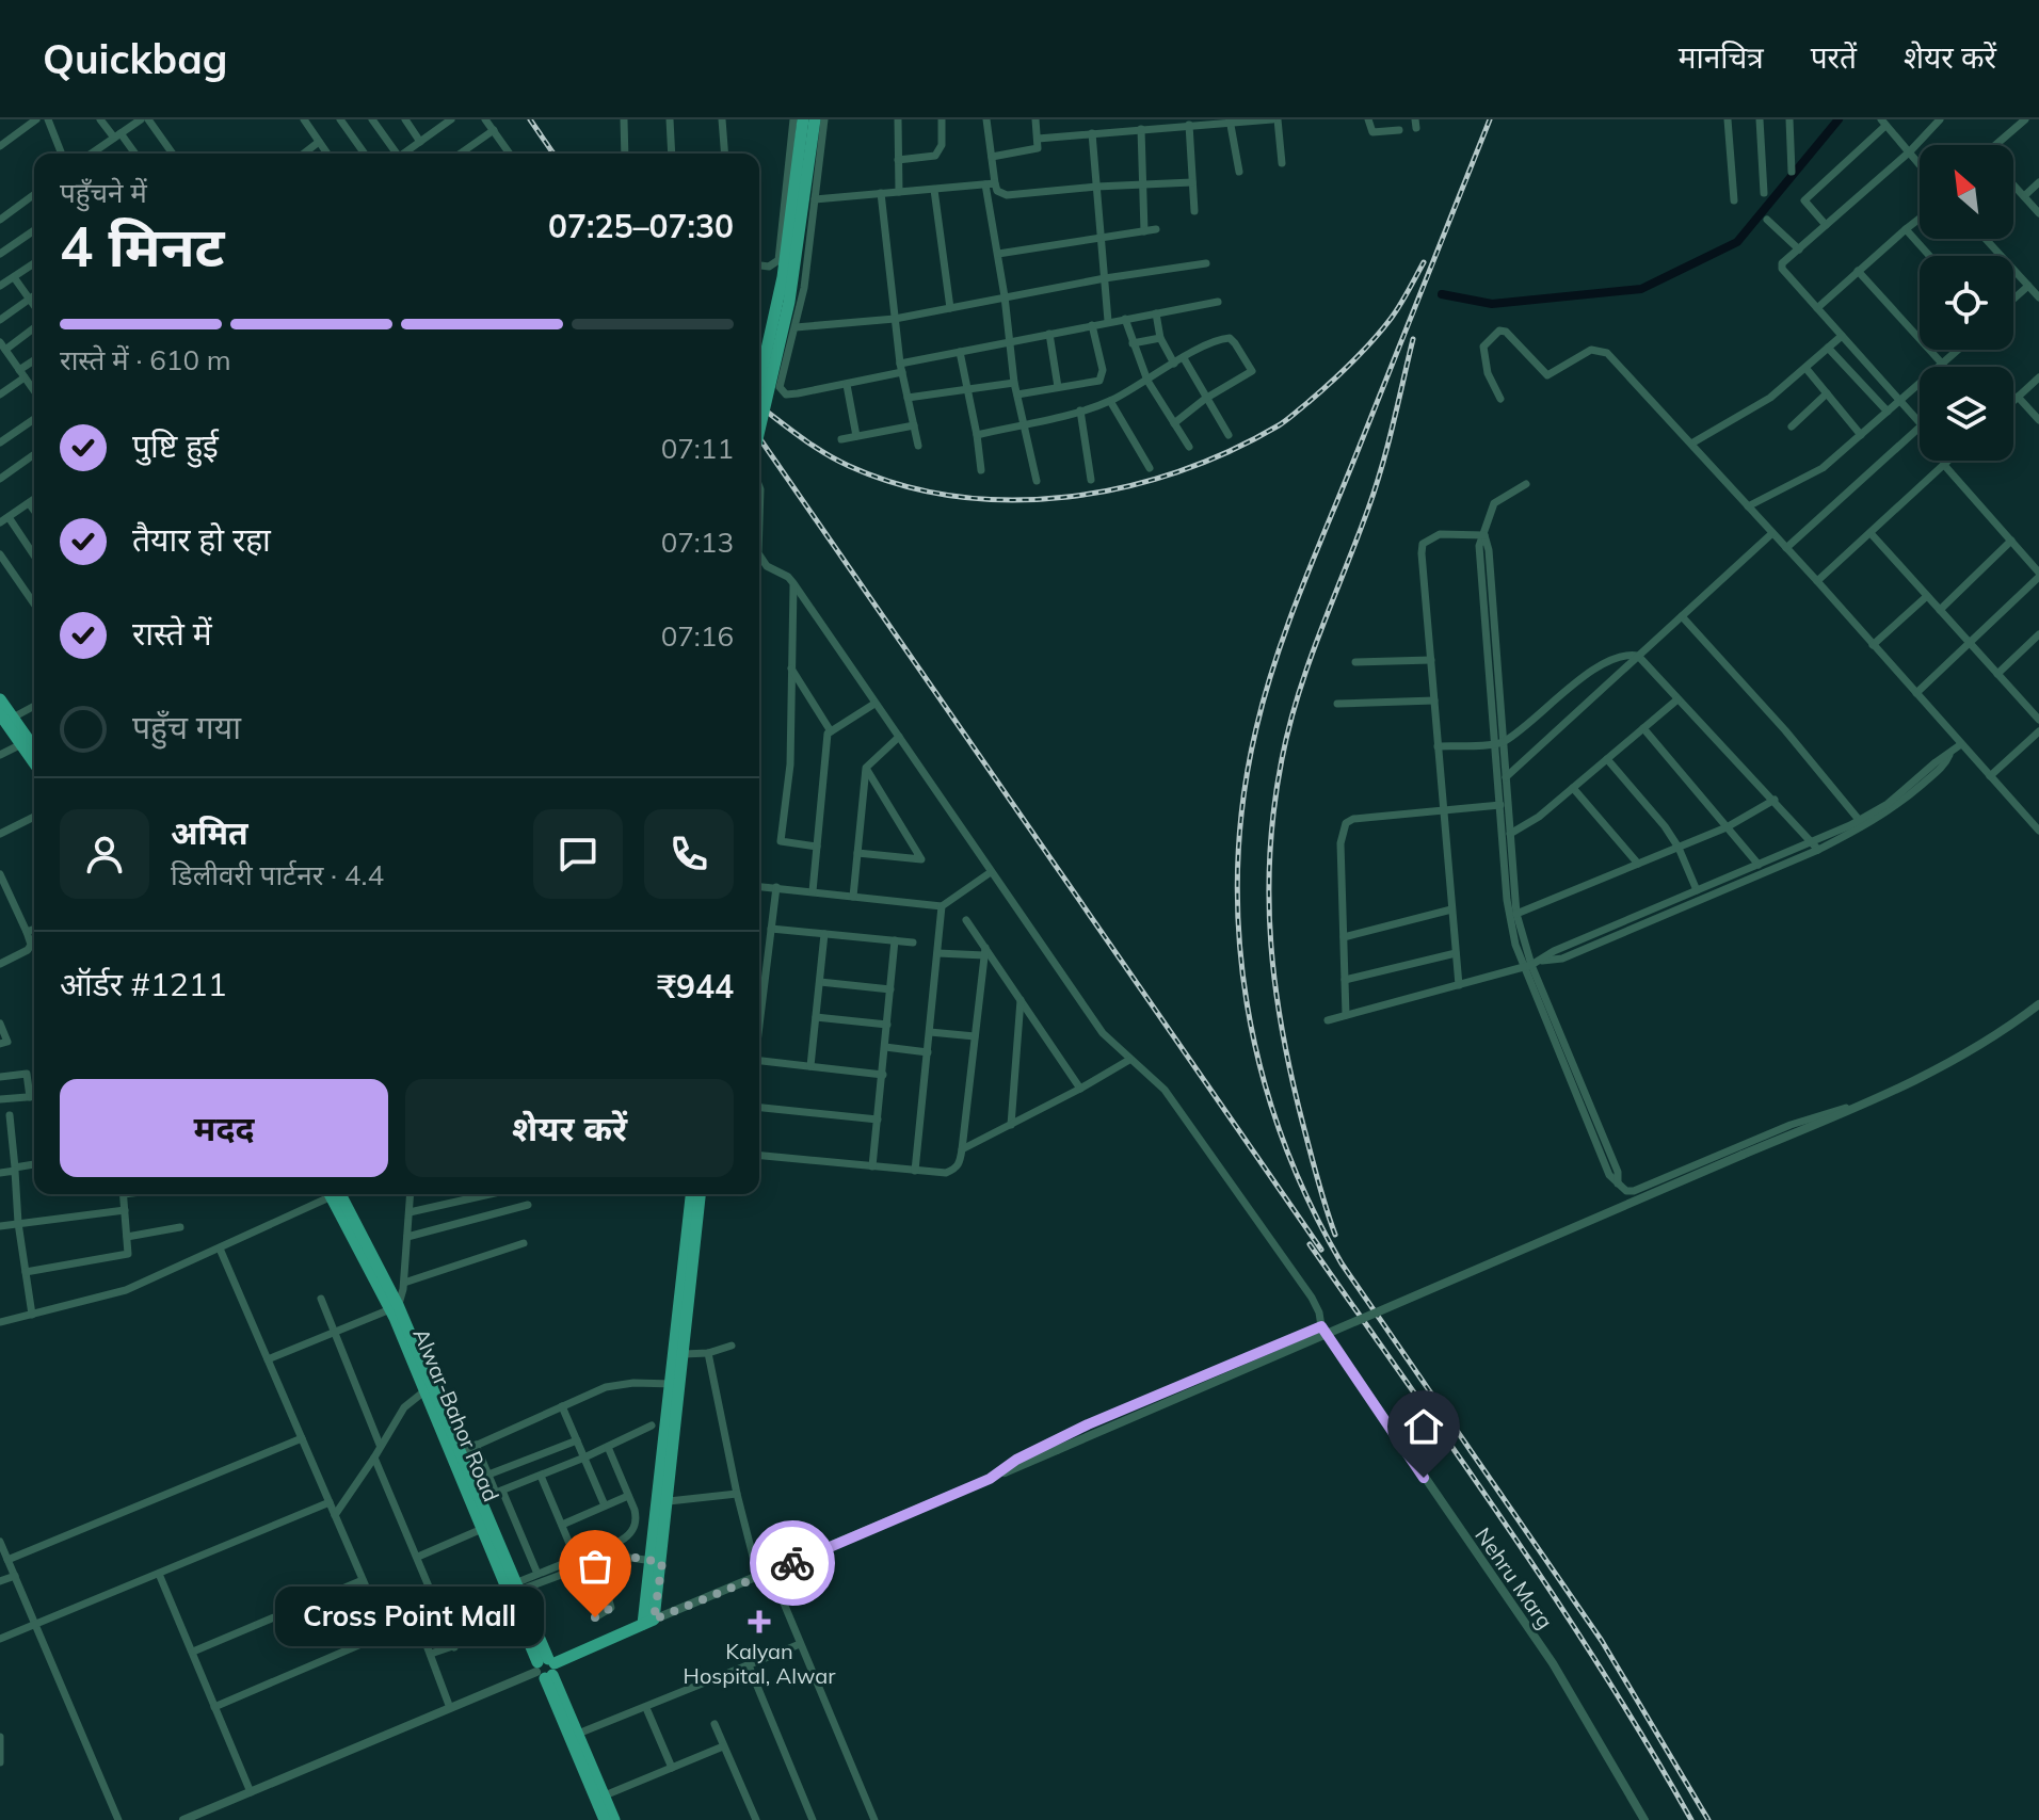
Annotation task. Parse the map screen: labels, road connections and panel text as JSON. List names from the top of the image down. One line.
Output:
{"streets":{"main road":["Alwar-Bahor Road"],"street":["Nehru Marg"]},"places":{"other":["Cross Point Mall"],"health":["Kalyan Hospital, Alwar"]},"north":"top left","page":{"header":"Quickbag","nav":["मानचित्र","परतें","शेयर करें"],"heading":["4 मिनट","पहुँचने में","07:25–07:30"],"panel":["अमित","डिलीवरी पार्टनर · 4.4","ऑर्डर #1211","₹944"],"bar":"रास्ते में · 610 m","list":[["पुष्टि हुई","07:11"],["तैयार हो रहा","07:13"],["रास्ते में","07:16"],"पहुँच गया"],"buttons":["मदद","शेयर करें"],"bubble":"Cross Point Mall"}}
